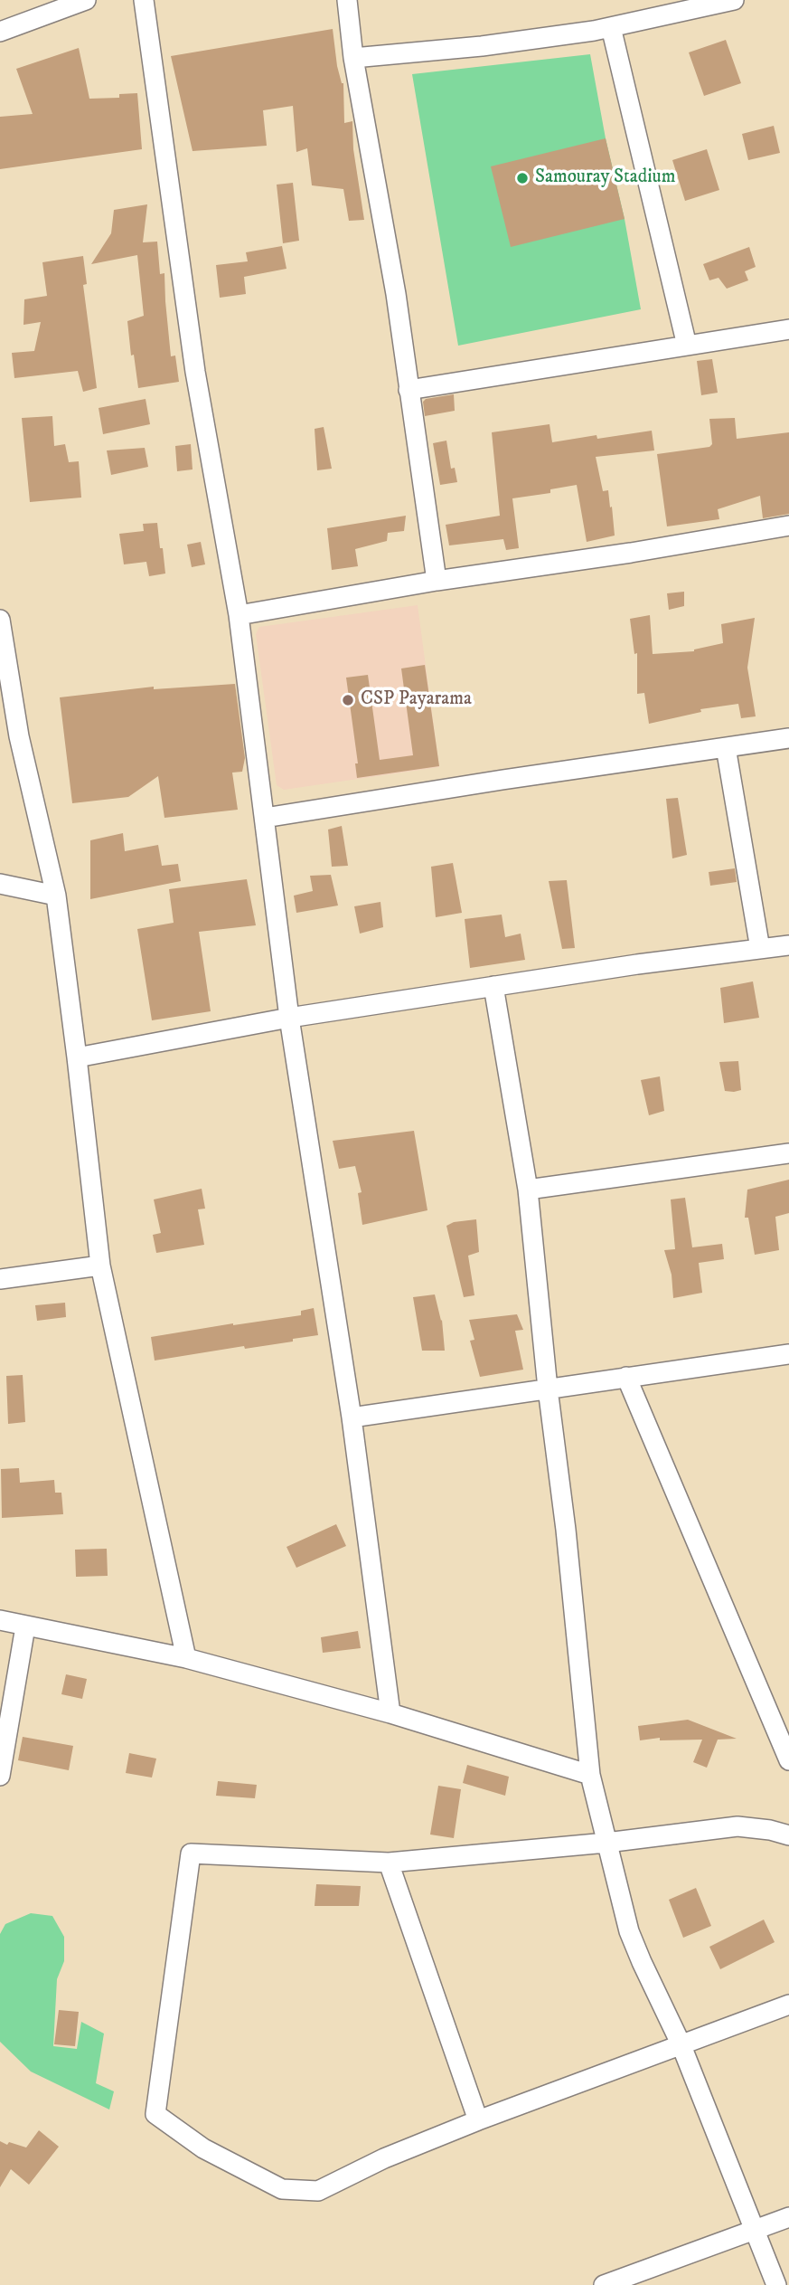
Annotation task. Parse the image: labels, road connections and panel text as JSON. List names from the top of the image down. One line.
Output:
{"places":["Samouray Stadium","CSP Payarama"]}
